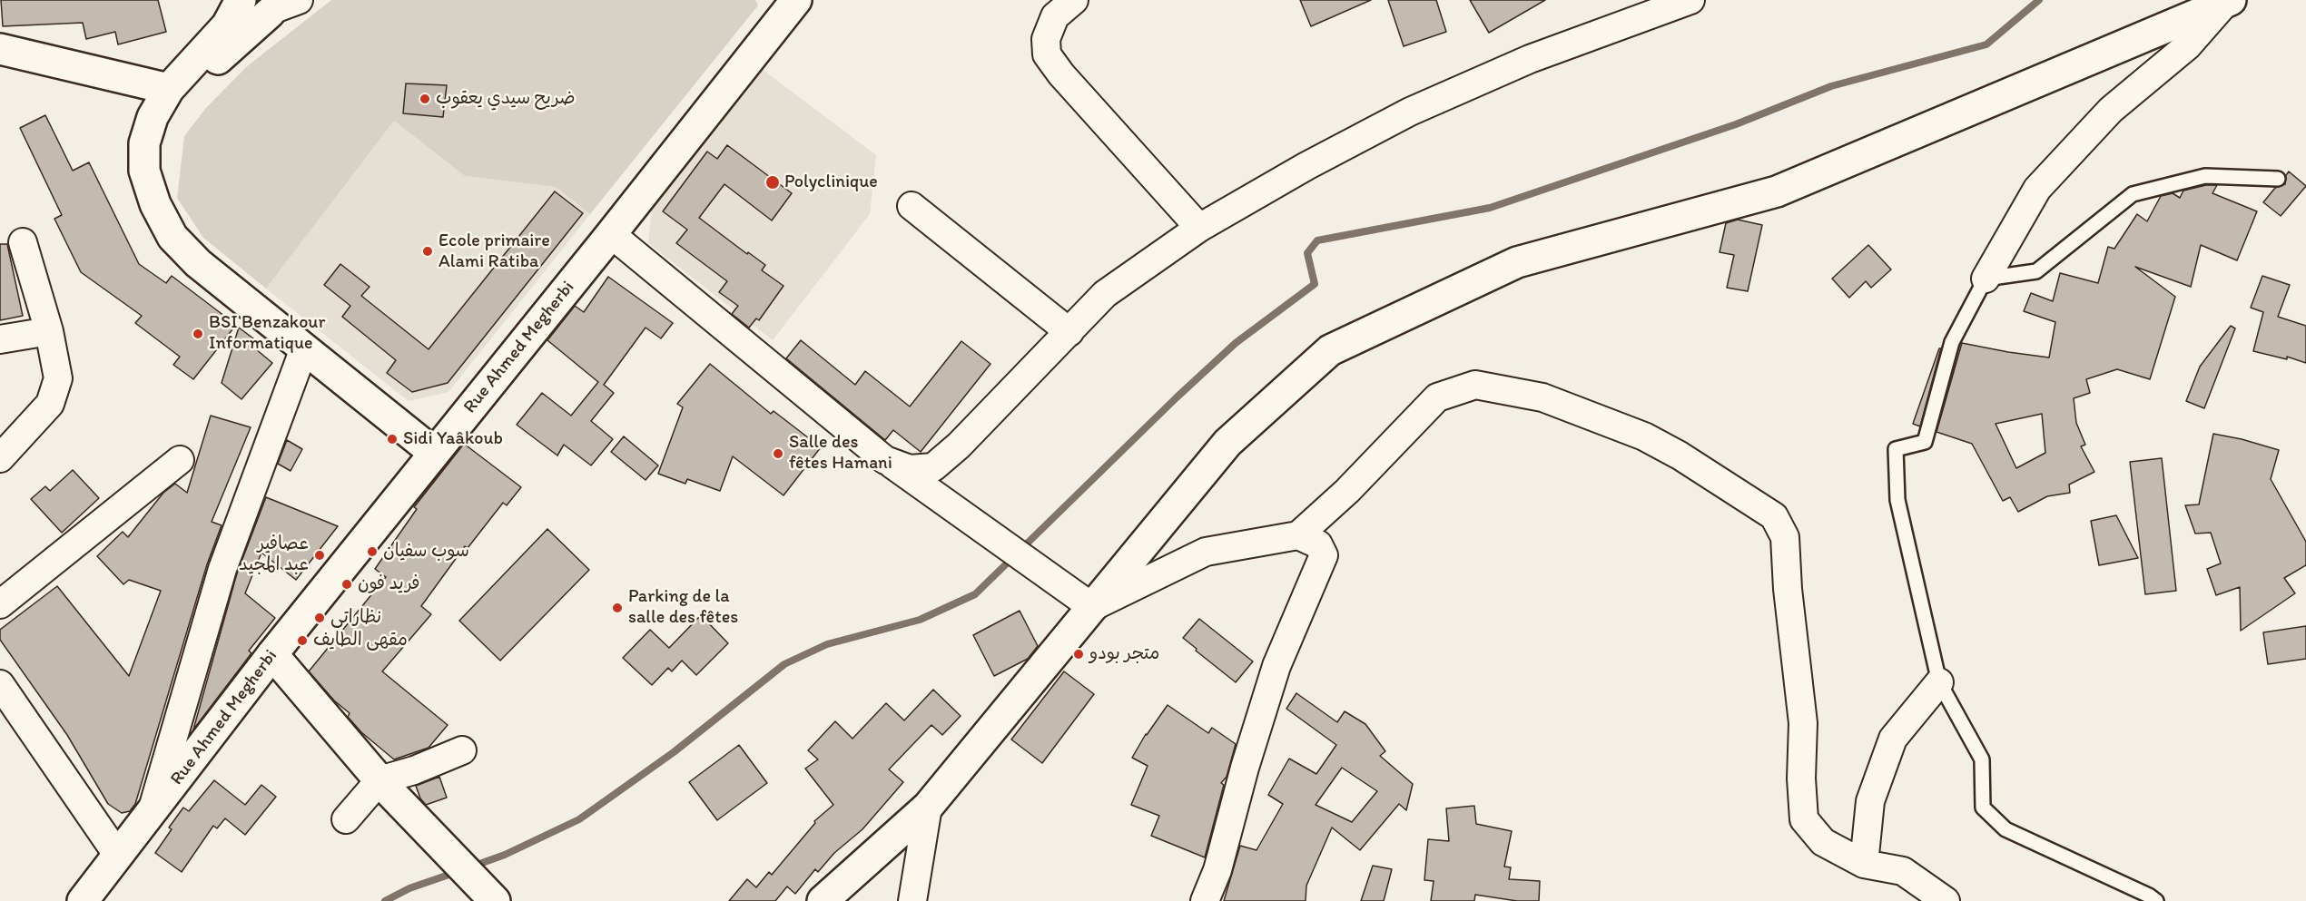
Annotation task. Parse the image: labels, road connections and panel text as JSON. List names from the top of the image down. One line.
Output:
{"streets":{"main road":["Rue Ahmed Megherbi"]},"places":["ضريح سيدي يعقوب","Polyclinique","Ecole primaire Alami Ratiba","BSI Benzakour Informatique","Sidi Yaâkoub","Salle des fêtes Hamani","سوب سفيان","عصافير عبد المجيد","فريد فون","Parking de la salle des fêtes","نظاراتي","مقهى الطايف","متجر بودو"]}
